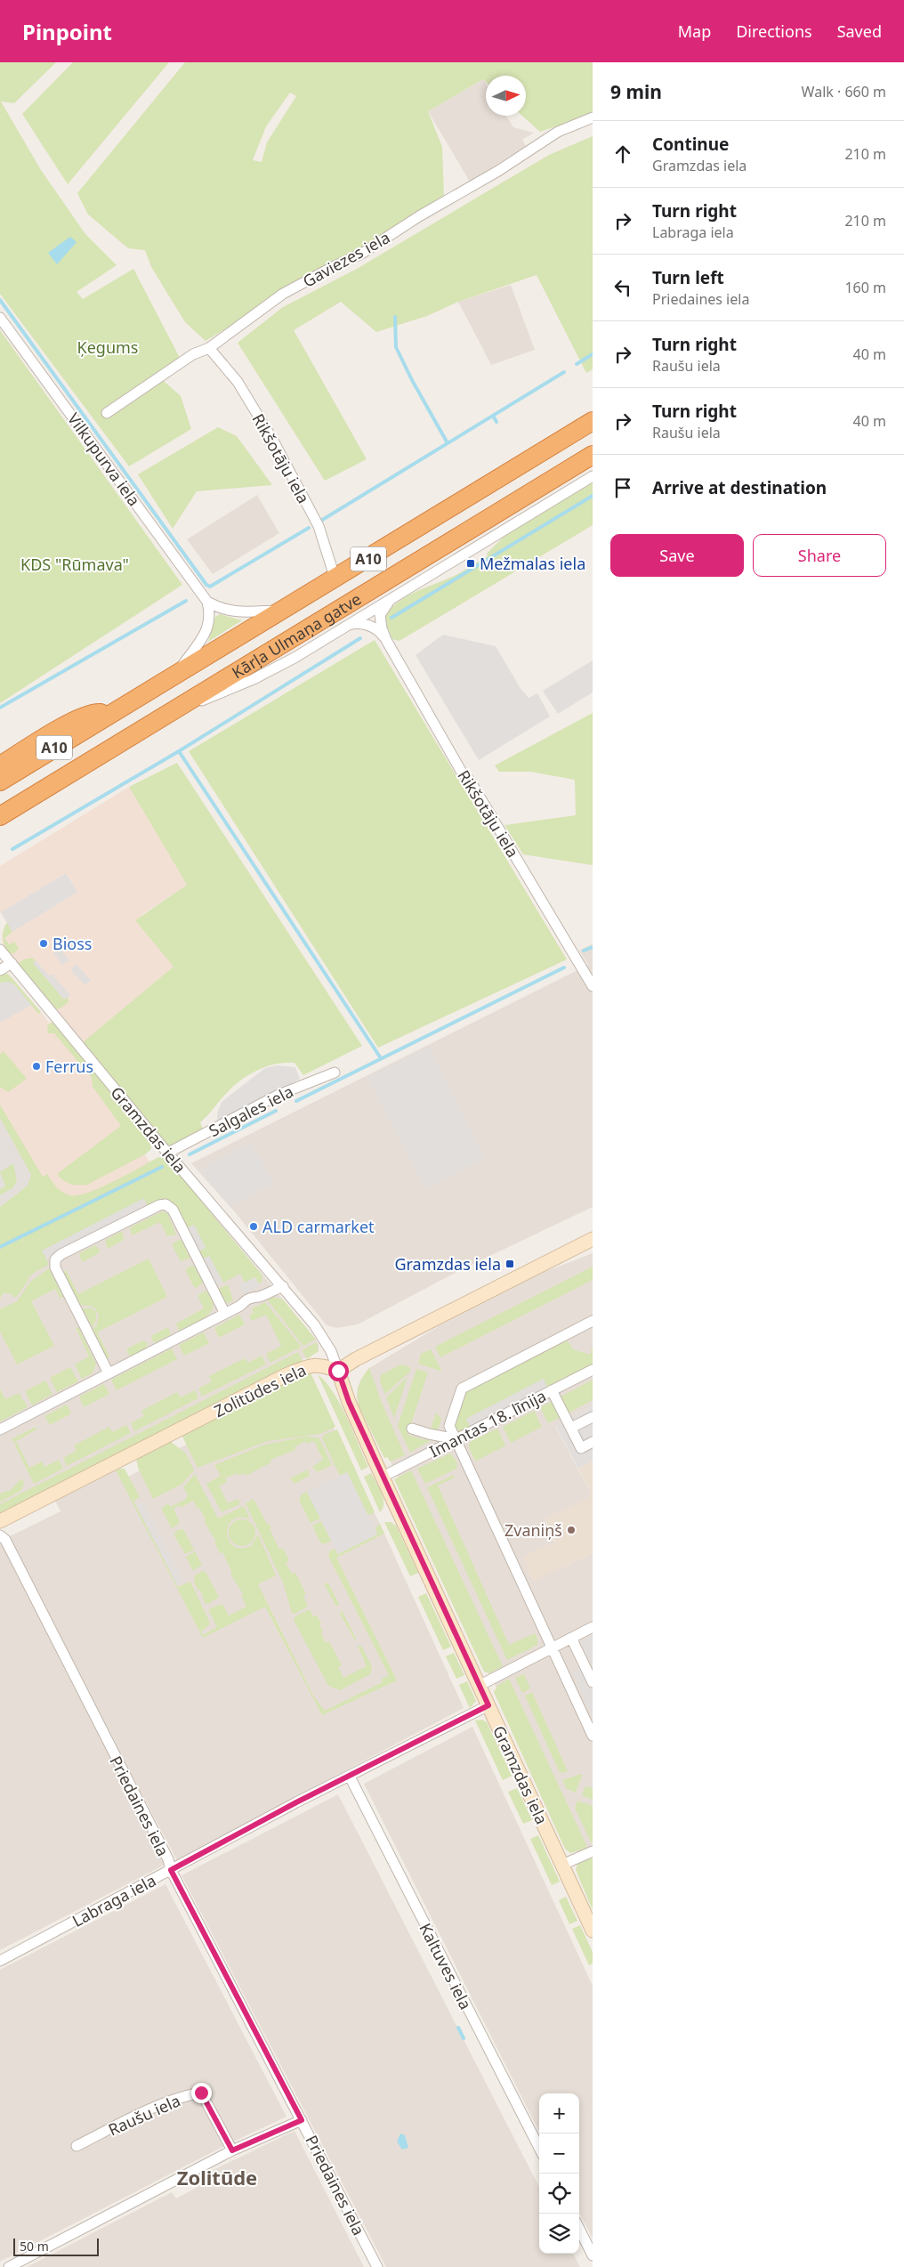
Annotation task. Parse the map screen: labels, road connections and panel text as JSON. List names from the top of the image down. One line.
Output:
{"streets":{"highway":["A10","Kārļa Ulmaņa gatve"],"street":["Gaviezes iela","Rikšotāju iela","Vilkupurva iela","Salgales iela","Gramzdas iela","Zolitūdes iela","Imantas 18. līnija","Priedaines iela","Labraga iela","Kaltuves iela","Raušu iela"]},"crossings":[["Gaviezes iela","Rikšotāju iela"],["Rikšotāju iela","Kārļa Ulmaņa gatve"],["Salgales iela","Gramzdas iela"],["Gramzdas iela","Zolitūdes iela"],["Gramzdas iela","Imantas 18. līnija"],["Gramzdas iela","Labraga iela"],["Priedaines iela","Labraga iela"],["Labraga iela","Kaltuves iela"]],"districts":["Zolitūde"],"parks":["Ķegums","KDS \"Rūmava\""],"places":{"transit":["Mežmalas iela","Gramzdas iela"],"other":["Bioss","Ferrus","ALD carmarket","Zvaniņš"]},"scale_bar":"50 m","north":"right","page":{"header":"Pinpoint","nav":["Map","Directions","Saved"],"heading":["9 min","Walk · 660 m"],"list":[["Continue","Gramzdas iela","210 m"],["Turn right","Labraga iela","210 m"],["Turn left","Priedaines iela","160 m"],["Turn right","Raušu iela","40 m"],["Turn right","Raušu iela","40 m"],"Arrive at destination"],"buttons":["Save","Share"],"map_buttons":["+","−"],"scale":"50 m"}}
